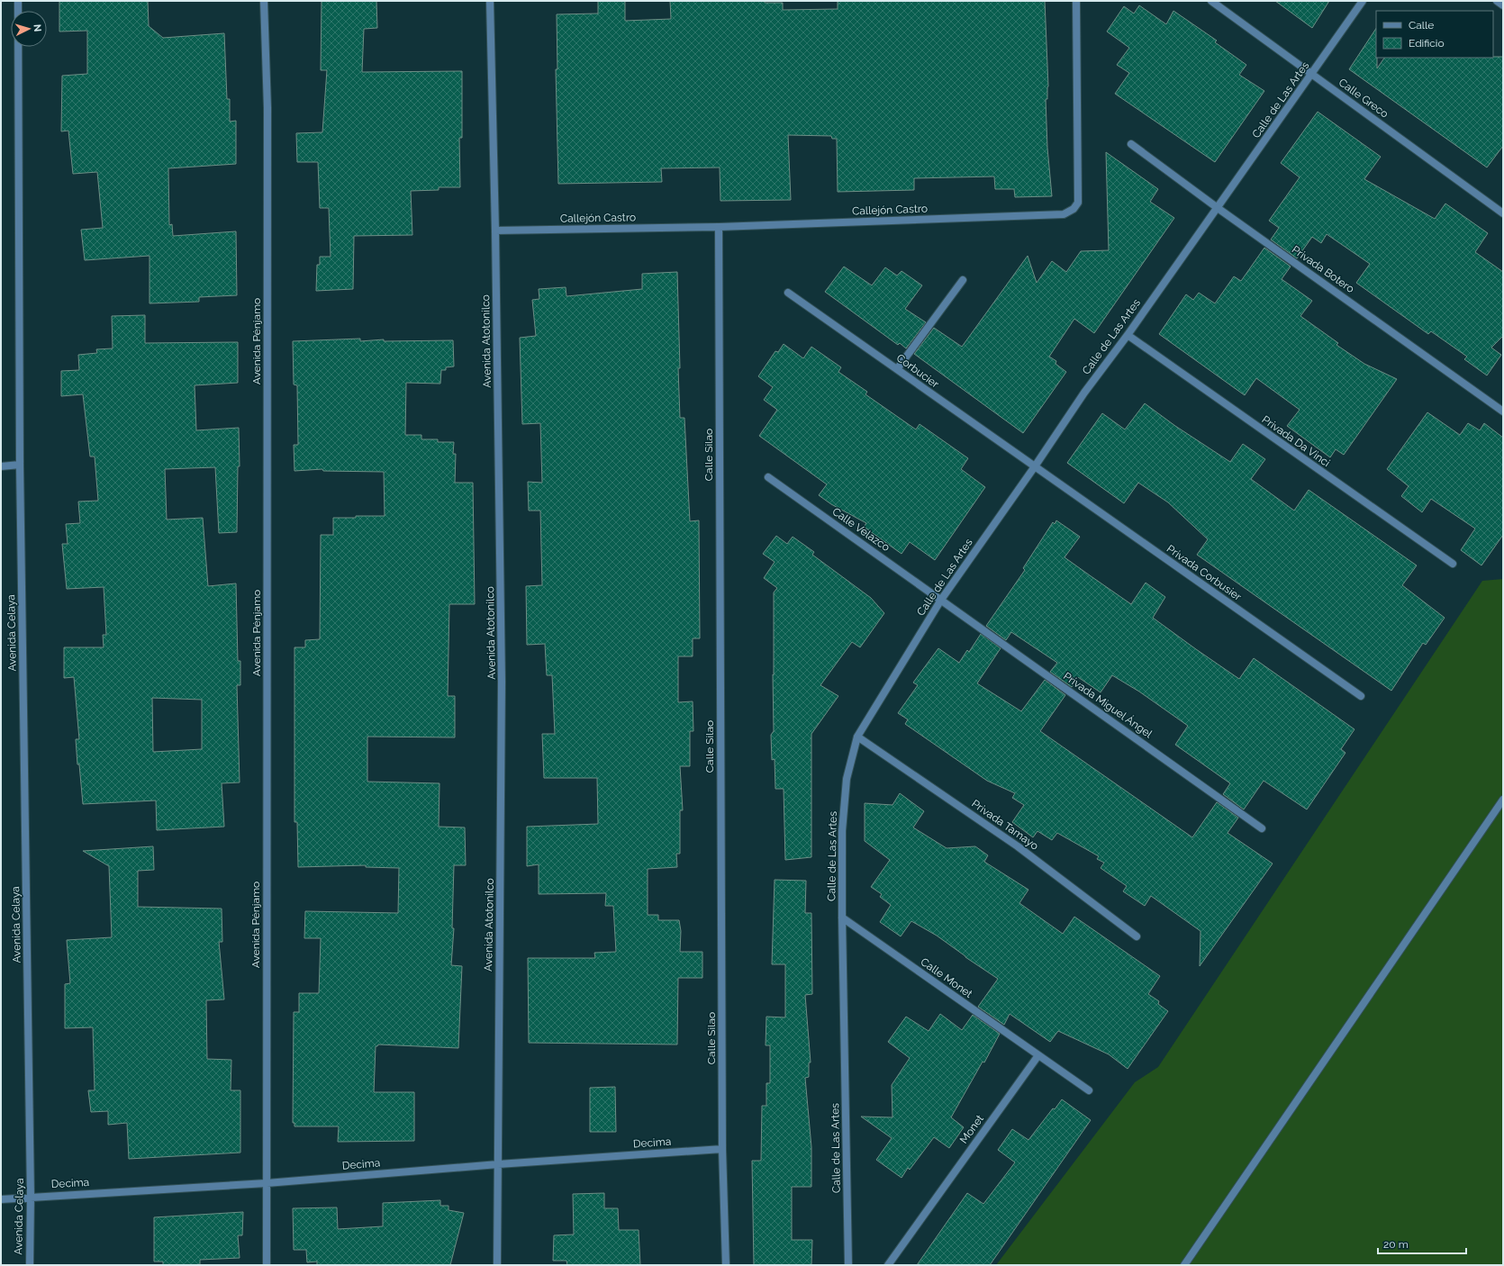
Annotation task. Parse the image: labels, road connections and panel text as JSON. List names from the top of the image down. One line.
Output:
{"streets":{"street":["Calle Greco","Calle de Las Artes","Callejón Castro","Privada Botero","Avenida Pénjamo","Avenida Atotonilco","Corbucier","Privada Da Vinci","Calle Silao","Calle Velazco","Privada Corbusier","Avenida Celaya","Privada Miguel Ángel","Privada Tamayo","Calle Monet","Monet","Decima"]},"crossings":[["Calle Greco","Calle de Las Artes"],["Calle de Las Artes","Privada Botero"],["Calle de Las Artes","Corbucier"],["Calle de Las Artes","Privada Da Vinci"],["Calle de Las Artes","Calle Velazco"],["Calle de Las Artes","Privada Corbusier"],["Calle de Las Artes","Privada Miguel Ángel"],["Calle de Las Artes","Privada Tamayo"],["Calle de Las Artes","Calle Monet"],["Callejón Castro","Avenida Atotonilco"],["Callejón Castro","Calle Silao"],["Avenida Pénjamo","Decima"],["Avenida Atotonilco","Decima"],["Corbucier","Privada Corbusier"],["Calle Silao","Decima"],["Calle Velazco","Privada Miguel Ángel"],["Avenida Celaya","Decima"],["Calle Monet","Monet"]],"legend":["Calle","Edificio"],"scale_bar":"20 m","north":"right"}
